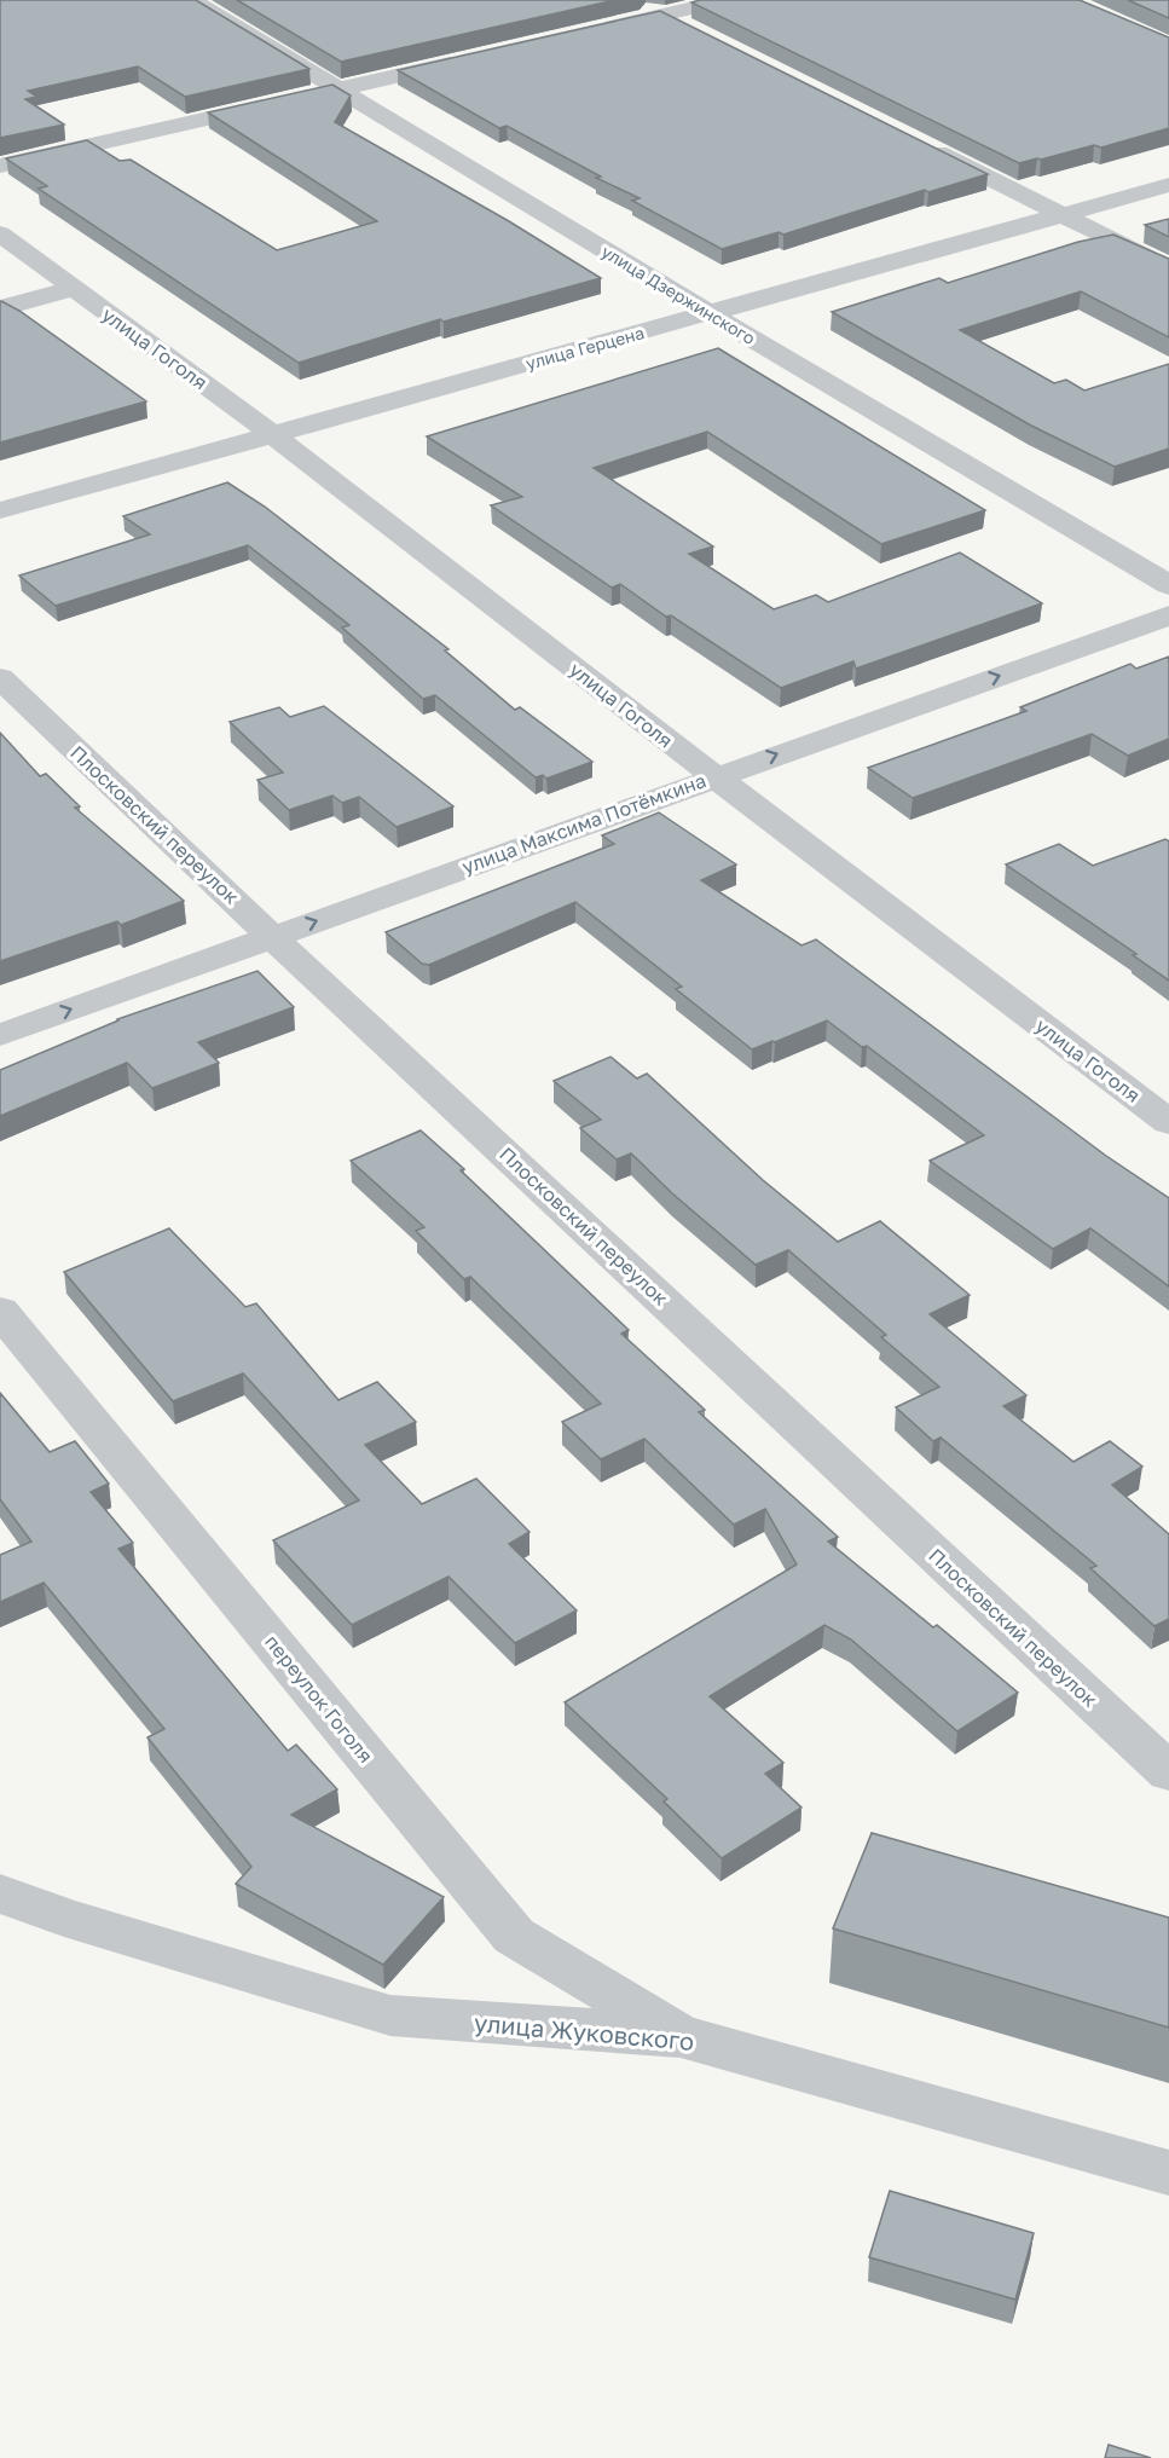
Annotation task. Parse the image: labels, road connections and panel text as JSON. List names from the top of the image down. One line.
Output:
{"streets":{"street":["улица Дзержинского","улица Гоголя","улица Герцена","улица Максима Потёмкина","Плосковский переулок","переулок Гоголя","улица Жуковского"]},"crossings":[["улица Дзержинского","улица Герцена"],["улица Гоголя","улица Герцена"],["улица Гоголя","улица Максима Потёмкина"],["улица Максима Потёмкина","Плосковский переулок"],["переулок Гоголя","улица Жуковского"]],"one_way":["улица Максима Потёмкина"]}
